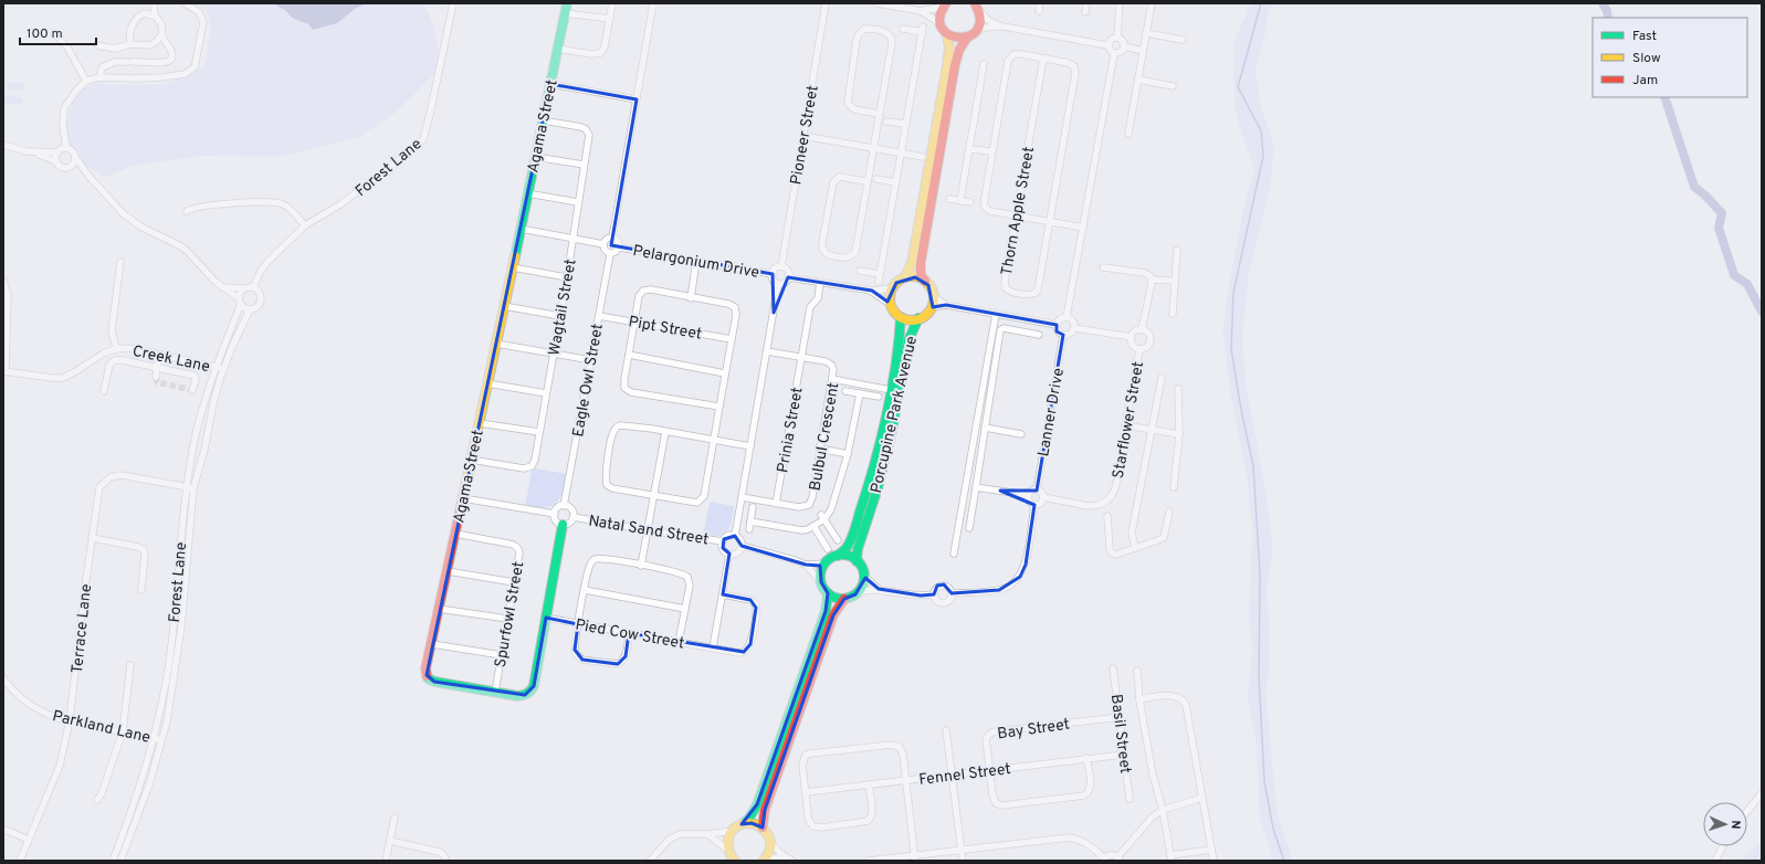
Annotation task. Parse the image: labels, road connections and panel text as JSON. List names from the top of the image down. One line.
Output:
{"streets":{"street":["Agama Street","Pioneer Street","Forest Lane","Thorn Apple Street","Pelargonium Drive","Wagtail Street","Pipt Street","Creek Lane","Eagle Owl Street","Lanner Drive","Porcupine Park Avenue","Starflower Street","Prinia Street","Bulbul Crescent","Natal Sand Street","Spurfowl Street","Terrace Lane","Pied Cow Street","Parkland Lane","Bay Street","Basil Street","Fennel Street"]},"crossings":[["Agama Street","Wagtail Street"],["Agama Street","Eagle Owl Street"],["Agama Street","Natal Sand Street"],["Agama Street","Spurfowl Street"],["Agama Street","Pied Cow Street"],["Pioneer Street","Pelargonium Drive"],["Forest Lane","Creek Lane"],["Forest Lane","Terrace Lane"],["Forest Lane","Parkland Lane"],["Pelargonium Drive","Eagle Owl Street"],["Pipt Street","Eagle Owl Street"],["Eagle Owl Street","Natal Sand Street"],["Lanner Drive","Starflower Street"],["Prinia Street","Bulbul Crescent"],["Terrace Lane","Parkland Lane"],["Bay Street","Basil Street"],["Bay Street","Fennel Street"],["Basil Street","Fennel Street"]],"legend":["Fast","Slow","Jam"],"scale_bar":"100 m","north":"right"}
